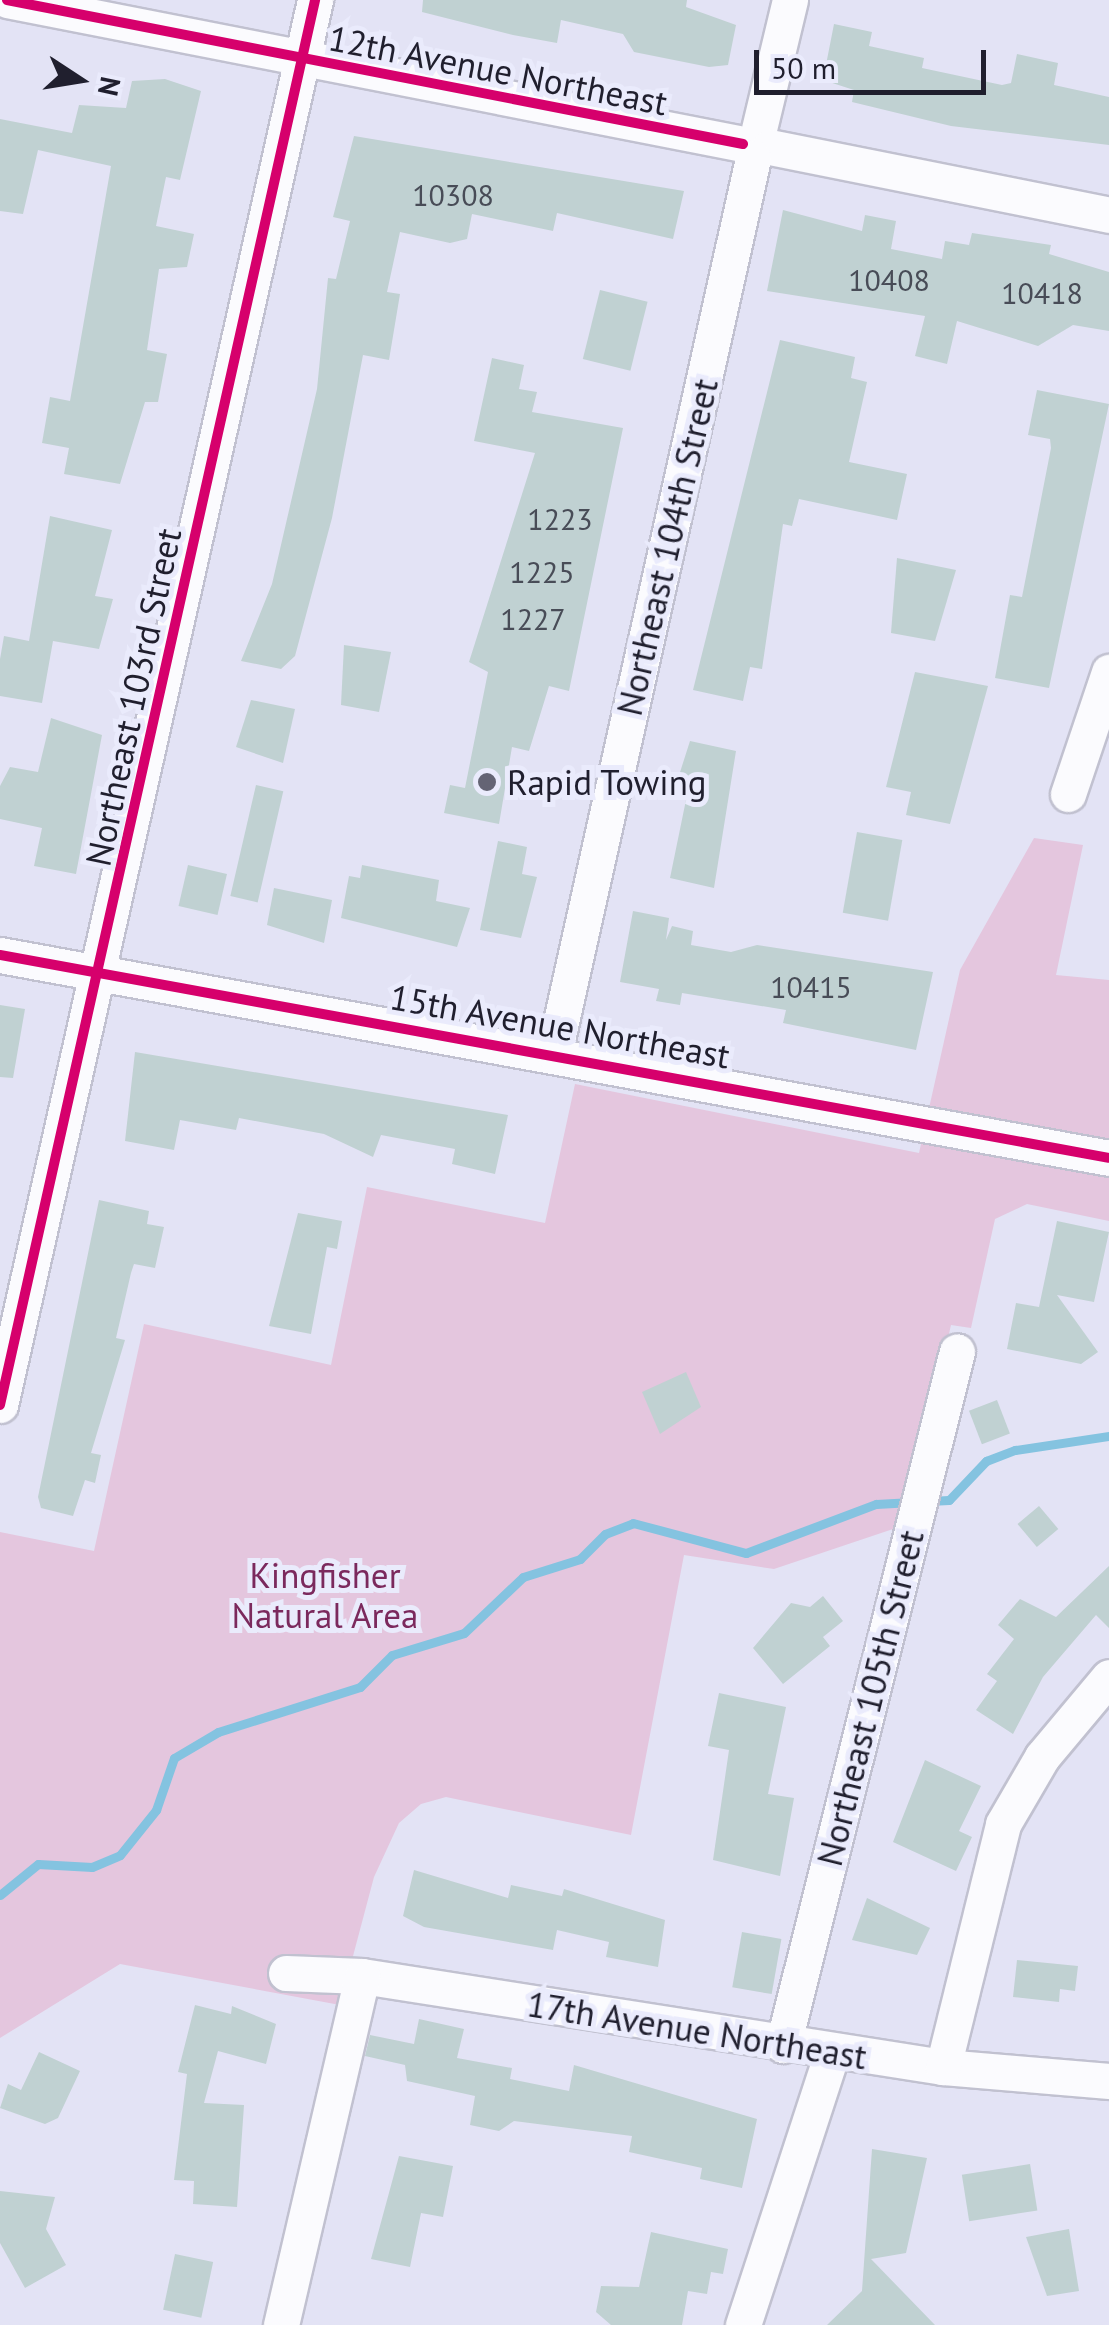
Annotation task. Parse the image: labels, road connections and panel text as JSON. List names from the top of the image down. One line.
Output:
{"streets":{"street":["12th Avenue Northeast","Northeast 104th Street","Northeast 103rd Street","15th Avenue Northeast","Northeast 105th Street","17th Avenue Northeast"]},"crossings":[["12th Avenue Northeast","Northeast 104th Street"],["12th Avenue Northeast","Northeast 103rd Street"],["Northeast 104th Street","15th Avenue Northeast"],["Northeast 103rd Street","15th Avenue Northeast"],["Northeast 105th Street","17th Avenue Northeast"]],"parks":["Kingfisher Natural Area"],"places":["Rapid Towing"],"house_numbers":["10308","10408","10418","1223","1225","1227","10415"],"scale_bar":"50 m","north":"right"}
